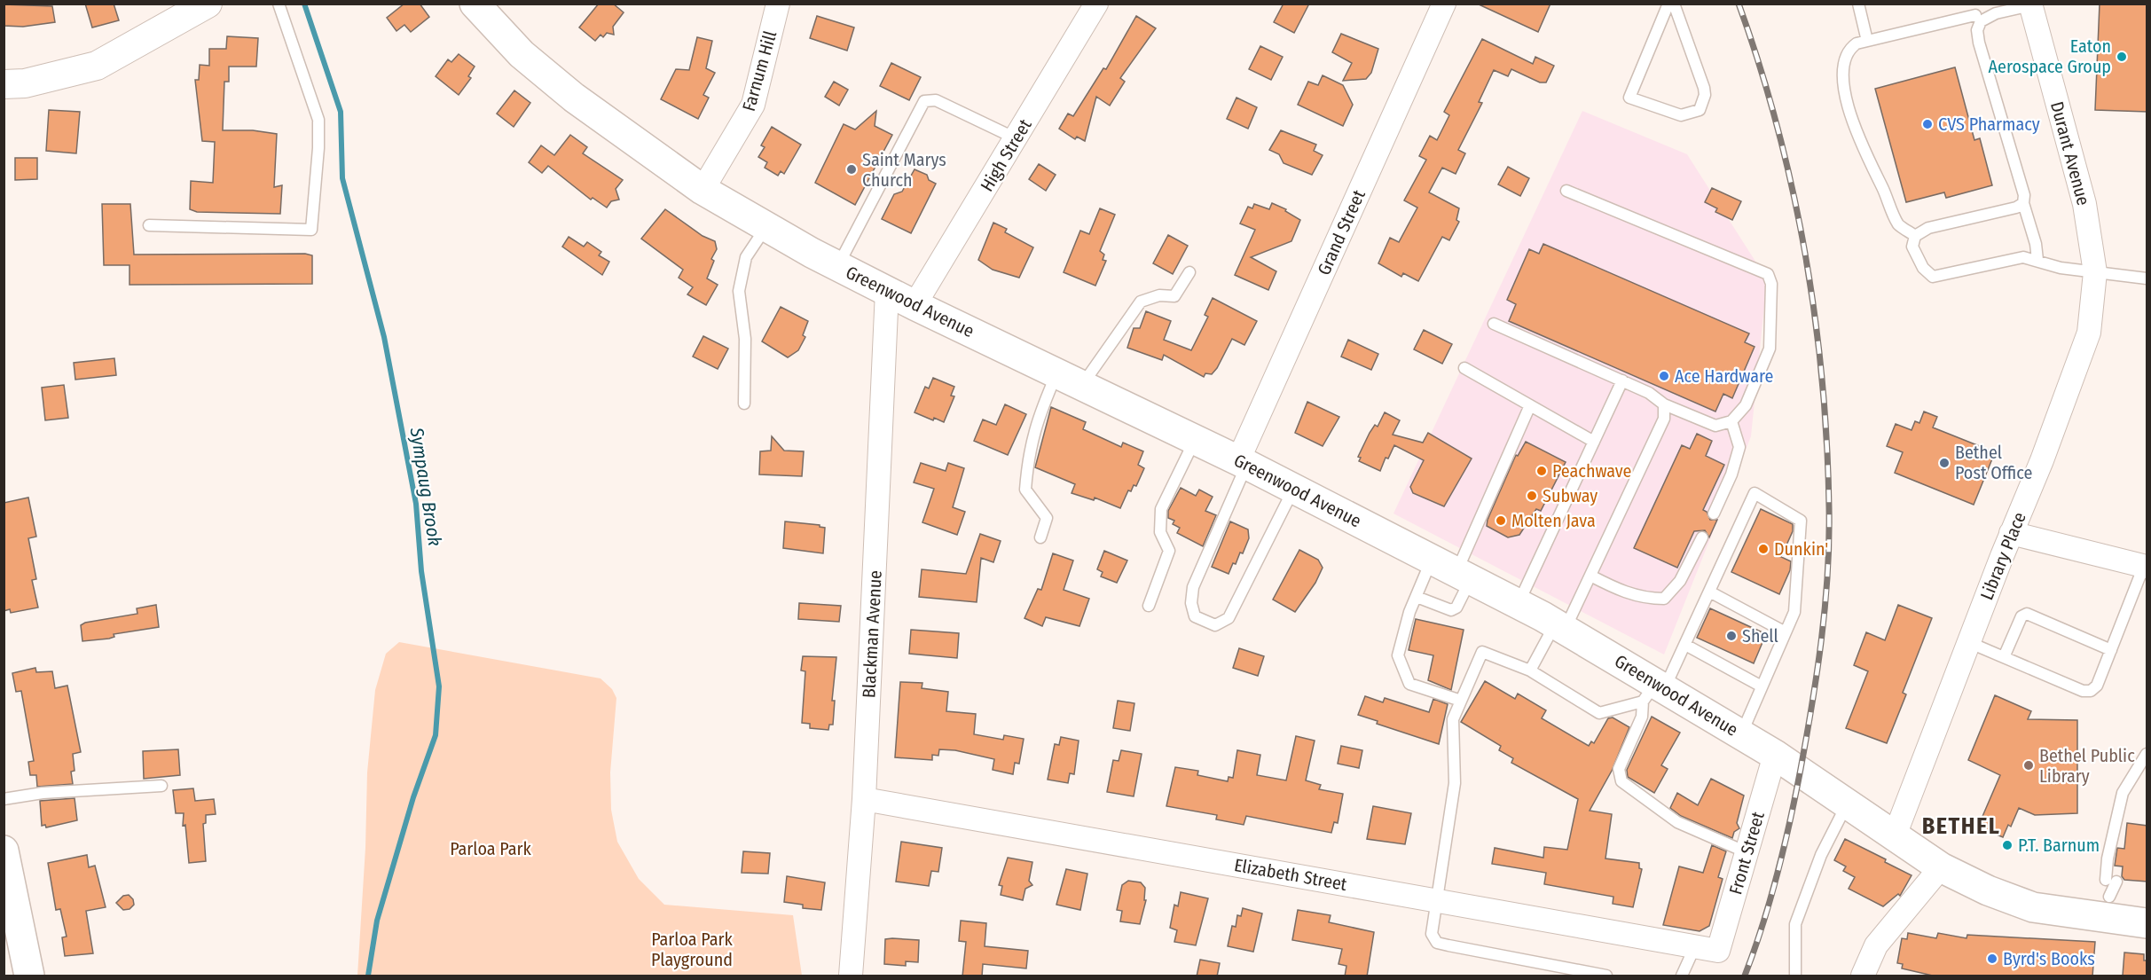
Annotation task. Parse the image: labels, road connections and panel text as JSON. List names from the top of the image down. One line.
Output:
{"streets":{"main road":["Greenwood Avenue"],"street":["Farnum Hill","Durant Avenue","High Street","Grand Street","Library Place","Blackman Avenue","Front Street","Elizabeth Street"]},"crossings":[["Farnum Hill","Greenwood Avenue"],["Durant Avenue","Library Place"],["High Street","Greenwood Avenue"],["Grand Street","Greenwood Avenue"],["Greenwood Avenue","Library Place"],["Greenwood Avenue","Blackman Avenue"],["Greenwood Avenue","Front Street"],["Blackman Avenue","Elizabeth Street"],["Front Street","Elizabeth Street"]],"districts":["BETHEL"],"water":["Sympaug Brook"],"parks":["Parloa Park","Parloa Park Playground"],"places":["Eaton Aerospace Group","CVS Pharmacy","Saint Marys Church","Ace Hardware","Bethel Post Office","Peachwave","Subway","Molten Java","Dunkin'","Shell","Bethel Public Library","P.T. Barnum","Byrd's Books"]}
